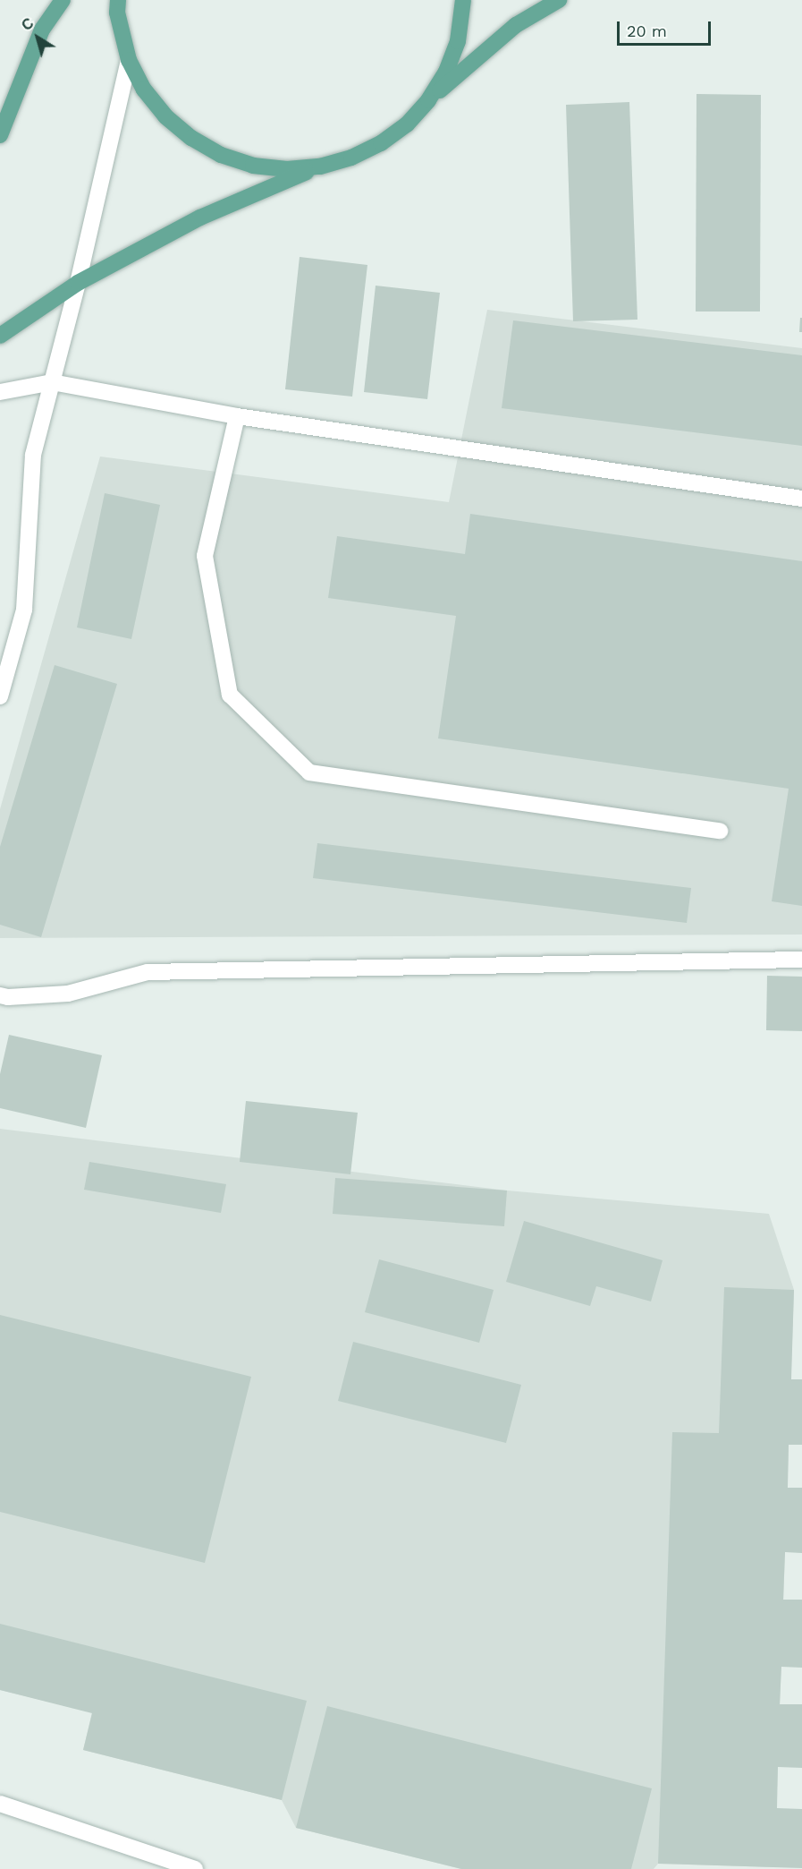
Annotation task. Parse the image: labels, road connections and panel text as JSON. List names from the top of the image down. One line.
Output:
{"scale_bar":"20 m","north":"top left"}
